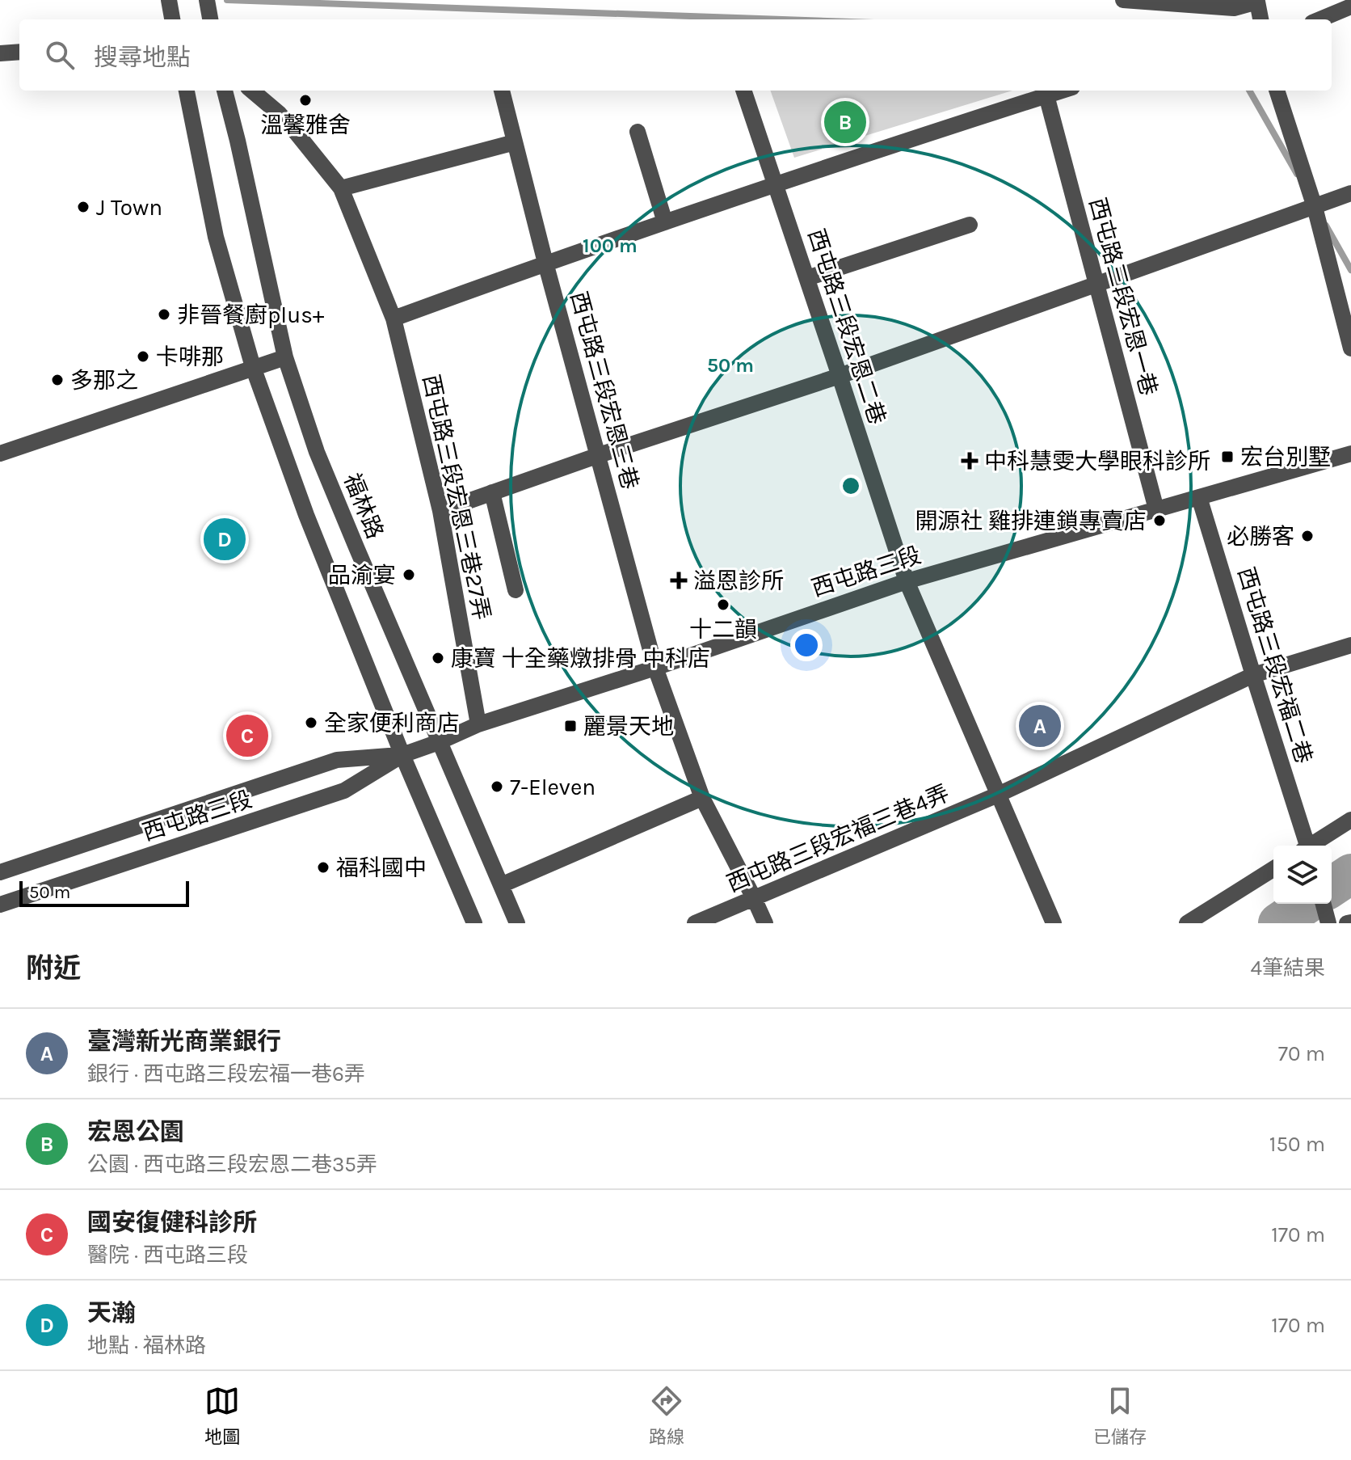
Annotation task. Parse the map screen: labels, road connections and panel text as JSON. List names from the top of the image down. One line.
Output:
{"streets":{"street":["西屯路三段宏恩一巷","西屯路三段宏恩二巷","西屯路三段宏恩三巷","西屯路三段宏恩三巷27弄","福林路","西屯路三段","西屯路三段宏福二巷","西屯路三段宏福三巷4弄"]},"crossings":[["西屯路三段宏恩一巷","西屯路三段"],["西屯路三段宏恩二巷","西屯路三段"],["西屯路三段宏恩二巷","西屯路三段宏福三巷4弄"],["西屯路三段宏恩三巷","西屯路三段"],["西屯路三段宏恩三巷","西屯路三段宏福三巷4弄"],["西屯路三段宏恩三巷27弄","西屯路三段"],["福林路","西屯路三段"],["西屯路三段","西屯路三段宏福二巷"],["西屯路三段宏福二巷","西屯路三段宏福三巷4弄"]],"places":{"other":["溫馨雅舍","J Town","非晉餐廚plus+","卡啡那","多那之","開源社 雞排連鎖專賣店","必勝客","品渝宴","十二韻","康寶 十全藥燉排骨 中科店","全家便利商店","7-Eleven","福科國中"],"transit":["宏台別墅","麗景天地"],"health":["中科慧雯大學眼科診所","溢恩診所"]},"scale_bar":"50 m","page":{"search":"搜尋地點","pins":["B","D","A","C"],"scale":"50 m","heading":["附近","4筆結果"],"list":[{"mark":"A","name":"臺灣新光商業銀行","note":"銀行 · 西屯路三段宏福一巷6弄","value":"70 m"},{"mark":"B","name":"宏恩公園","note":"公園 · 西屯路三段宏恩二巷35弄","value":"150 m"},{"mark":"C","name":"國安復健科診所","note":"醫院 · 西屯路三段","value":"170 m"},{"mark":"D","name":"天瀚","note":"地點 · 福林路","value":"170 m"}],"nav":["地圖","路線","已儲存"]},"rings":["100 m","50 m"]}
